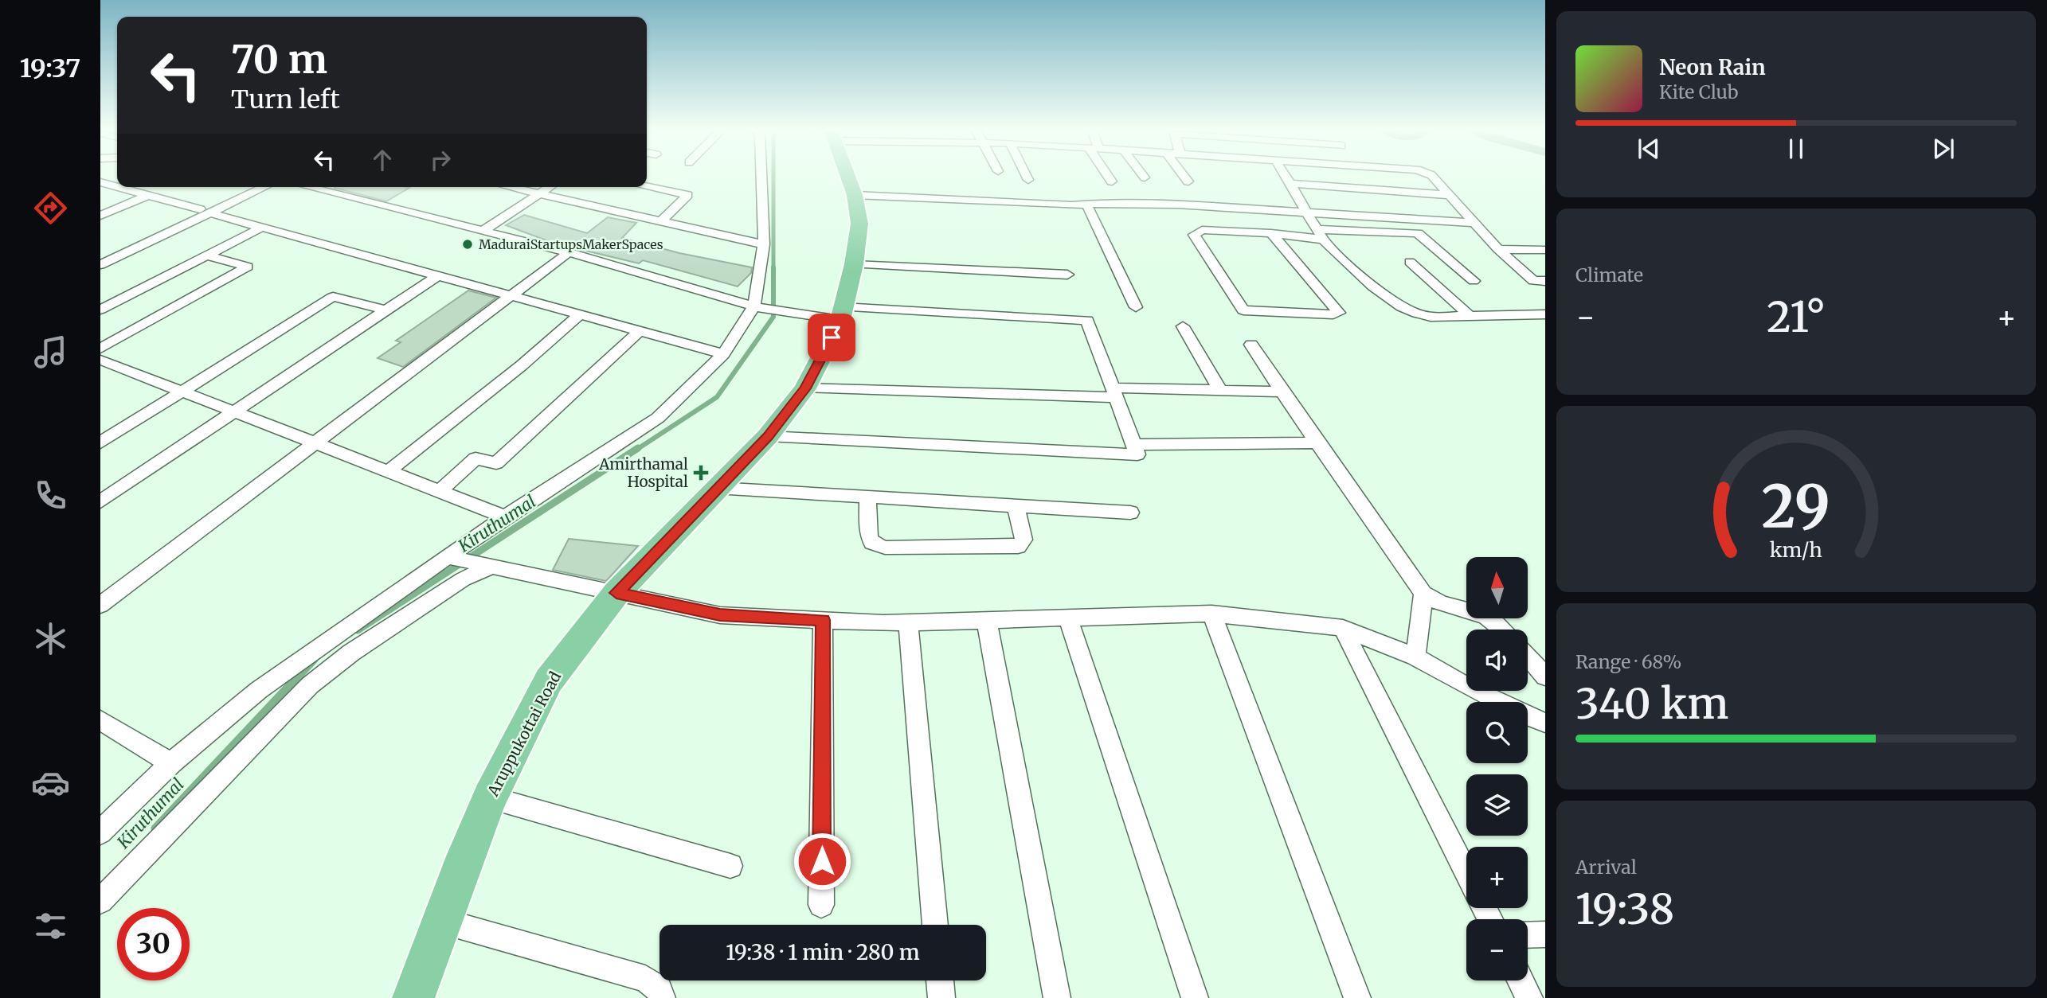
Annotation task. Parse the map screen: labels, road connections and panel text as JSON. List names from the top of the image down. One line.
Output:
{"streets":{"main road":["Aruppukottai Road"]},"water":["Kiruthumal"],"places":{"other":["MaduraiStartupsMakerSpaces"],"health":["Amirthamal Hospital"]},"north":"top","page":{"tabs":"19:37","turn":["70 m","Turn left"],"song":["Neon Rain","Kite Club"],"tile":["Climate",["Range · 68%","340 km"],["Arrival","19:38"]],"heat":["−","21°","+"],"map_buttons":["+","−"],"limit":"30","trip":"19:38 · 1 min · 280 m","gauge":["29","km/h"]}}
